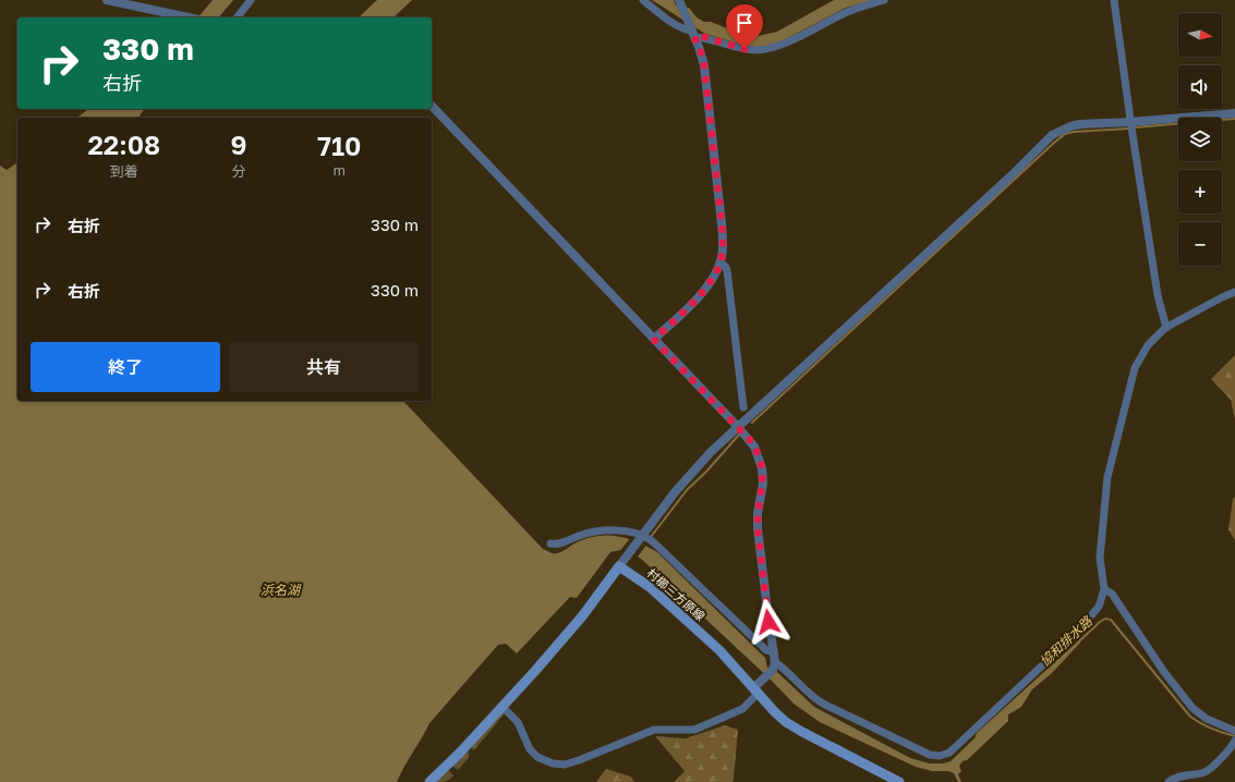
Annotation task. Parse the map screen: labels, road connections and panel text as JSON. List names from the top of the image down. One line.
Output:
{"streets":{"main road":["村櫛三方原線"]},"water":["浜名湖","協和排水路"],"north":"right","page":{"map_buttons":["+","−"],"turn":["330 m","右折"],"eta":["22:08","到着","9","分","710","m"],"list":[{"name":"右折","value":"330 m"},{"name":"右折","value":"330 m"}],"buttons":["終了","共有"]}}
